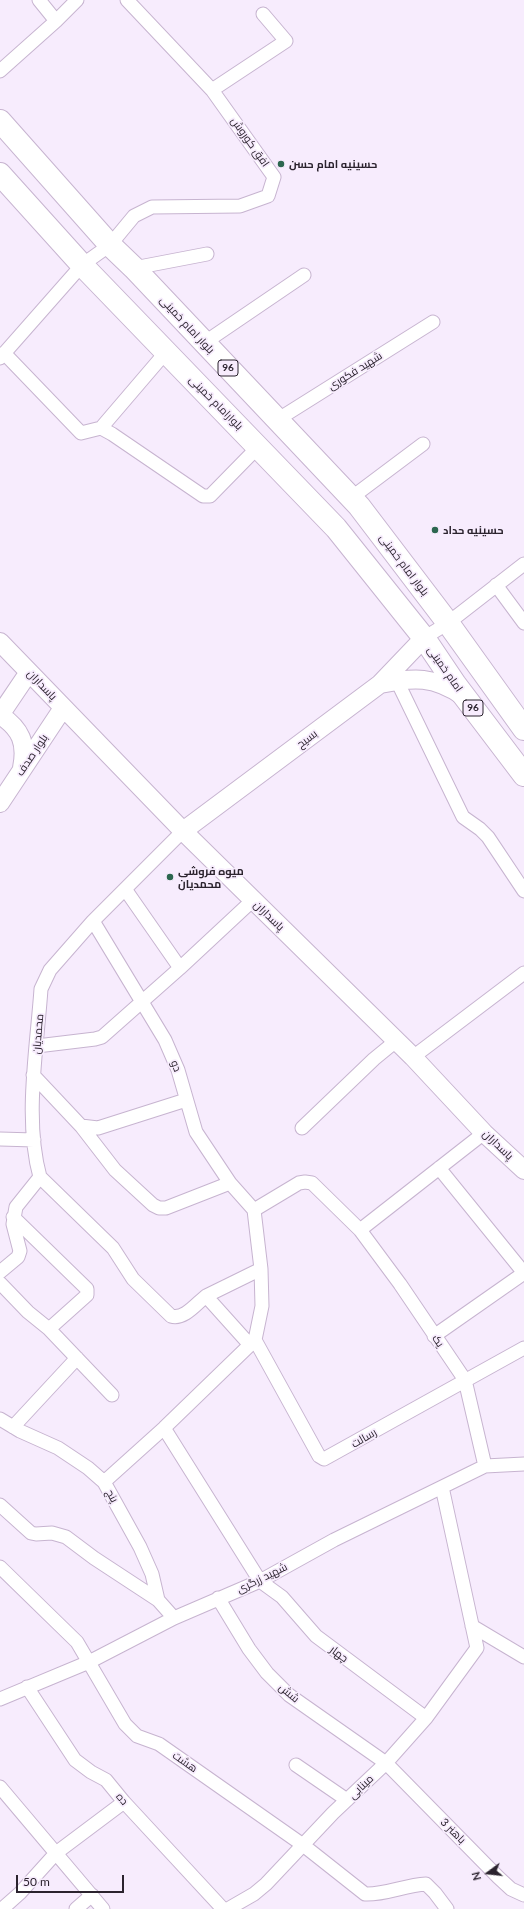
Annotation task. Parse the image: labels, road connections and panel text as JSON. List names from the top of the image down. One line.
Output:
{"streets":{"highway":["بلوار امام خمینی","96","بلوارامام خمینی","امام خمینی"],"street":["افق کوروش","شهید فکوری","پاسداران","بسیح","بلوار صدف","محمدیان","دو","یک","رسالت","پنج","شهید زرگری","چهار","شش","هشت","مینابی","ده","باهنر 3"]},"crossings":[["افق کوروش","بلوار امام خمینی"],["بلوار امام خمینی","96"],["بلوار امام خمینی","شهید فکوری"],["بلوارامام خمینی","امام خمینی"],["بلوارامام خمینی","بسیح"],["امام خمینی","بسیح"],["پاسداران","بسیح"],["پاسداران","بلوار صدف"],["پاسداران","محمدیان"],["بسیح","محمدیان"],["محمدیان","دو"],["یک","رسالت"],["یک","شهید زرگری"],["پنج","شهید زرگری"],["شهید زرگری","چهار"],["شهید زرگری","شش"],["شهید زرگری","هشت"],["شهید زرگری","ده"],["چهار","مینابی"],["شش","مینابی"],["شش","باهنر 3"],["هشت","مینابی"],["مینابی","باهنر 3"]],"places":["حسینیه امام حسن","حسینیه حداد","میوه فروشی محمدیان"],"scale_bar":"50 m","north":"left"}
